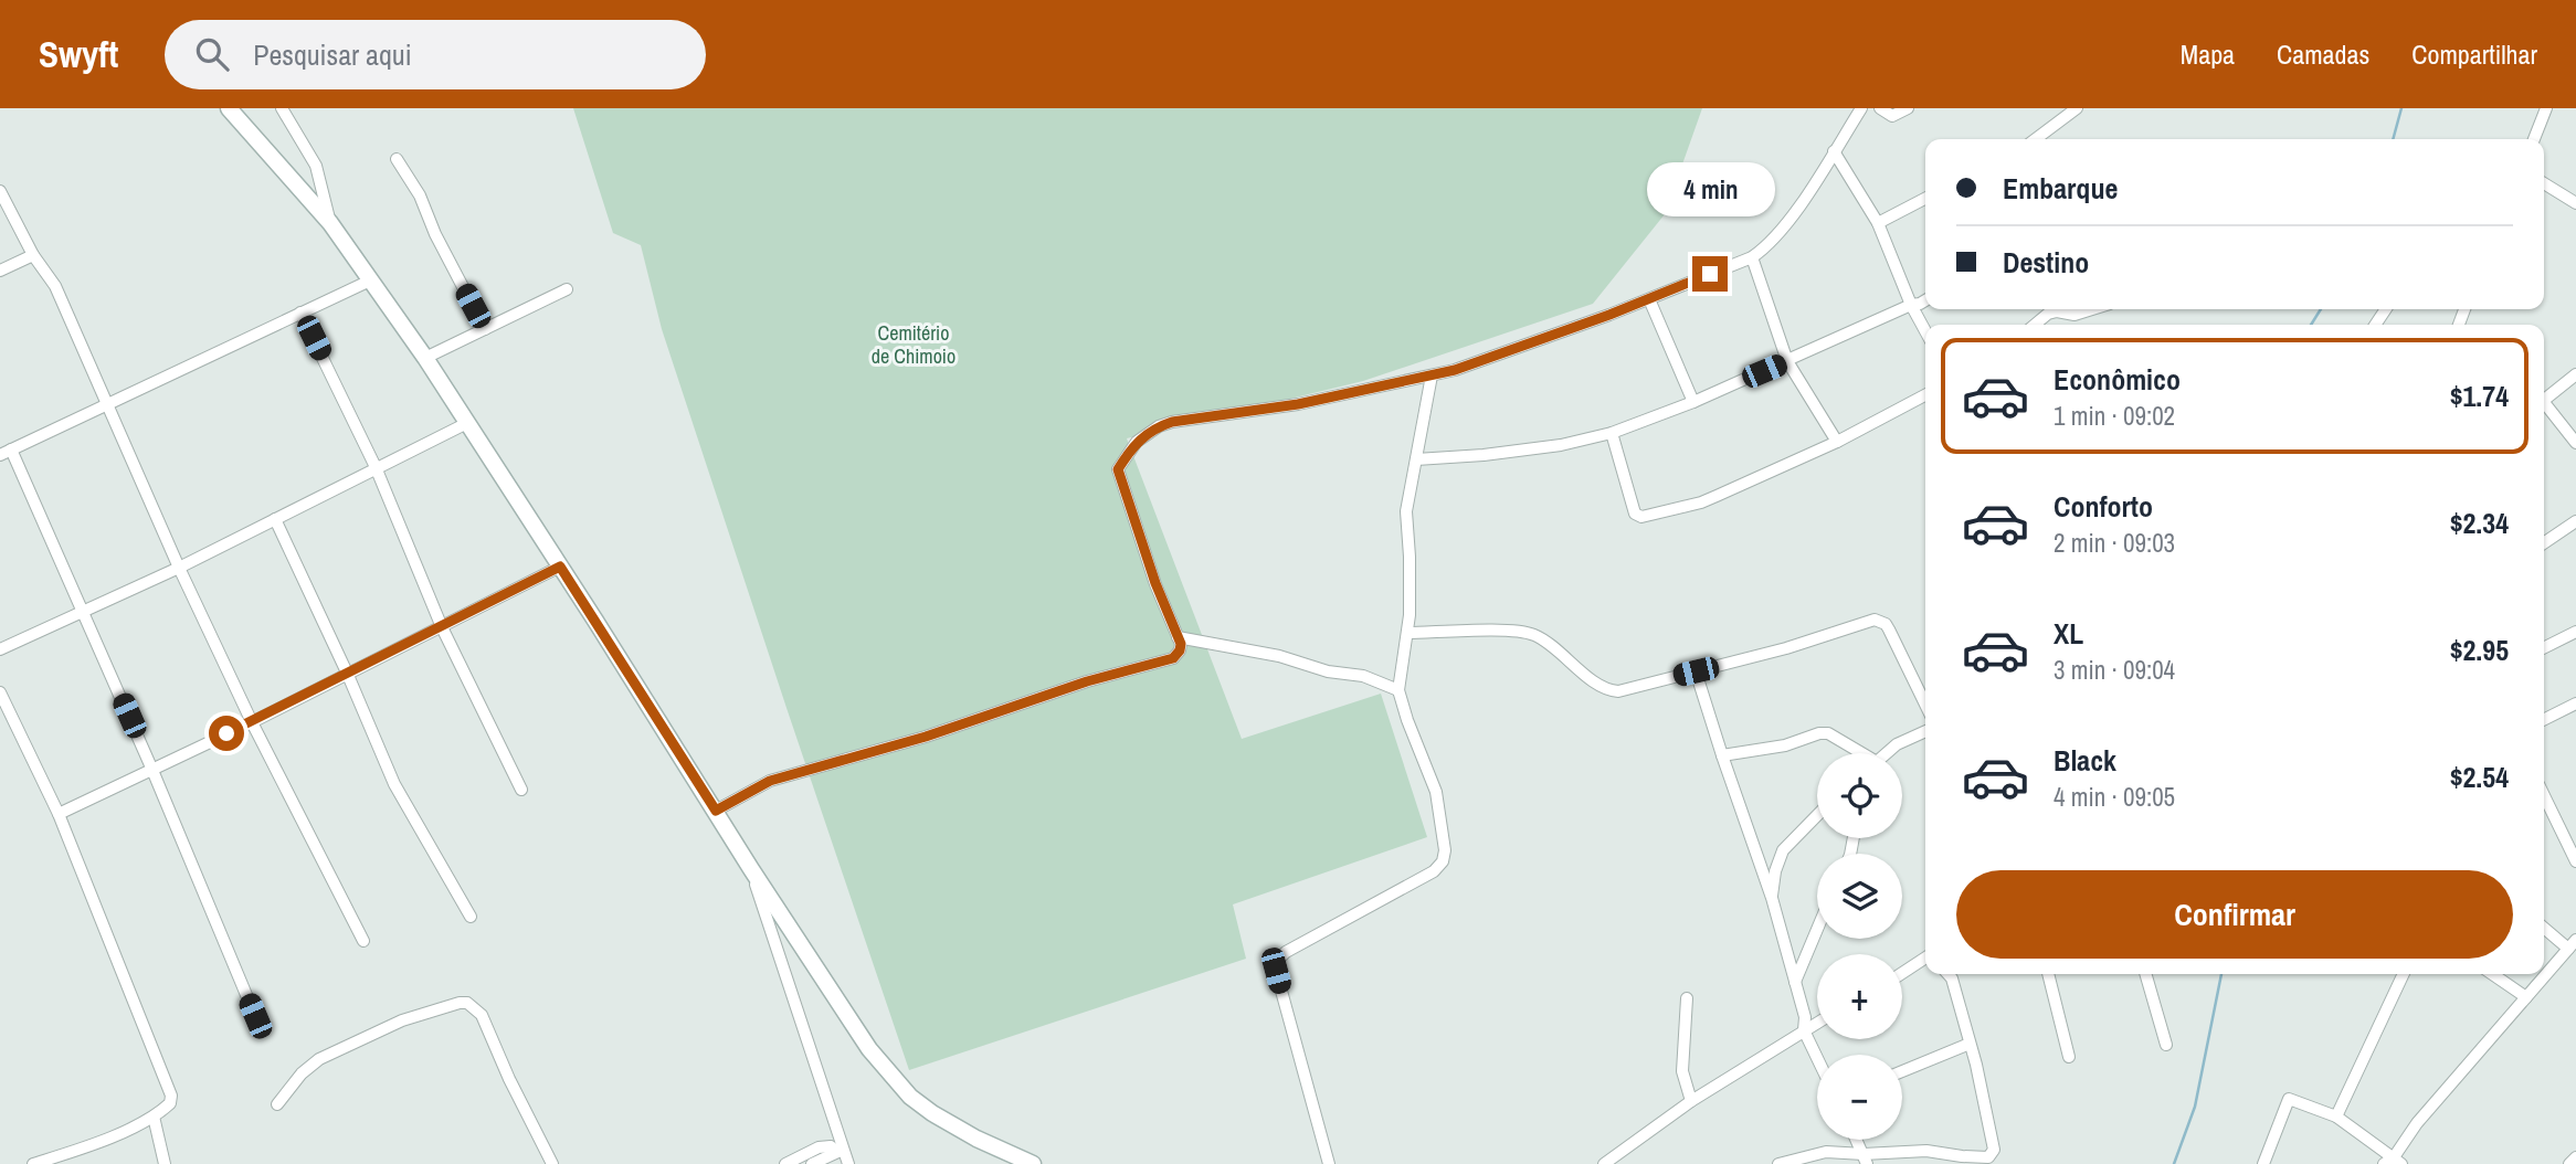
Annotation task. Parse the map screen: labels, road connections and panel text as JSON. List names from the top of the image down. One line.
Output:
{"parks":["Cemitério de Chimoio"],"page":{"header":"Swyft","search":"Pesquisar aqui","nav":["Mapa","Camadas","Compartilhar"],"banner":["Embarque","Destino"],"bubble":"4 min","list":[{"name":"Econômico","note":"1 min · 09:02","value":"$1.74"},{"name":"Conforto","note":"2 min · 09:03","value":"$2.34"},{"name":"XL","note":"3 min · 09:04","value":"$2.95"},{"name":"Black","note":"4 min · 09:05","value":"$2.54"}],"map_buttons":["+","−"],"buttons":"Confirmar"}}
